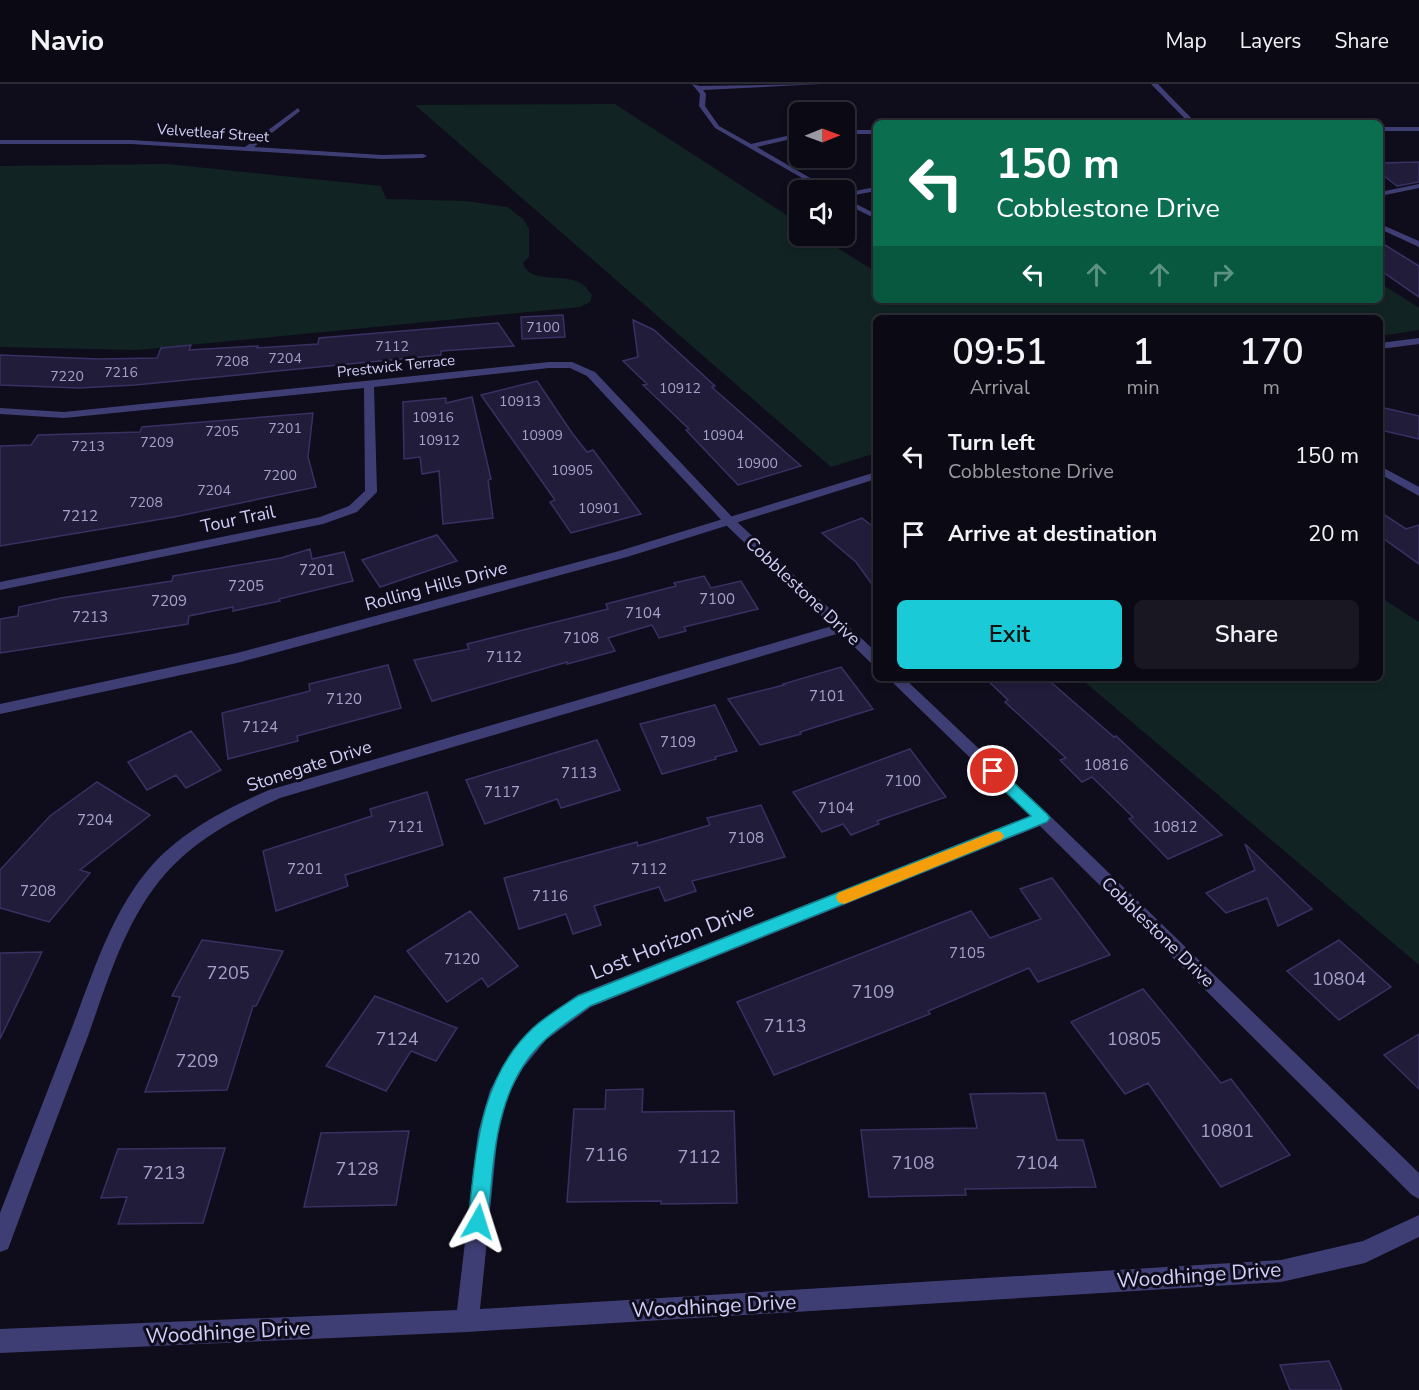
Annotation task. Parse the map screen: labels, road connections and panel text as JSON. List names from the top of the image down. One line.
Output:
{"streets":{"street":["Velvetleaf Street","Prestwick Terrace","Tour Trail","Rolling Hills Drive","Cobblestone Drive","Stonegate Drive","Lost Horizon Drive","Woodhinge Drive"]},"crossings":[["Prestwick Terrace","Tour Trail"],["Prestwick Terrace","Rolling Hills Drive"],["Prestwick Terrace","Cobblestone Drive"],["Rolling Hills Drive","Cobblestone Drive"],["Cobblestone Drive","Stonegate Drive"],["Cobblestone Drive","Lost Horizon Drive"],["Lost Horizon Drive","Woodhinge Drive"]],"house_numbers":["7100","7112","7204","7208","7216","7220","10912","10913","10916","7201","7205","10909","10904","10912","7209","7213","10900","10905","7200","7204","7208","10901","7212","7201","7205","7100","7209","7104","7213","7108","7112","7101","7120","7124","7109","10816","7113","7100","7117","7104","7204","7121","10812","7108","7201","7112","7208","7116","7105","7120","7205","10804","7109","7113","7124","10805","7209","10801","7116","7112","7108","7104","7128","7213"],"north":"right","page":{"header":"Navio","nav":["Map","Layers","Share"],"turn":["150 m","Cobblestone Drive"],"eta":["09:51","Arrival","1","min","170","m"],"list":[{"name":"Turn left","note":"Cobblestone Drive","value":"150 m"},{"name":"Arrive at destination","value":"20 m"}],"buttons":["Exit","Share"]}}
